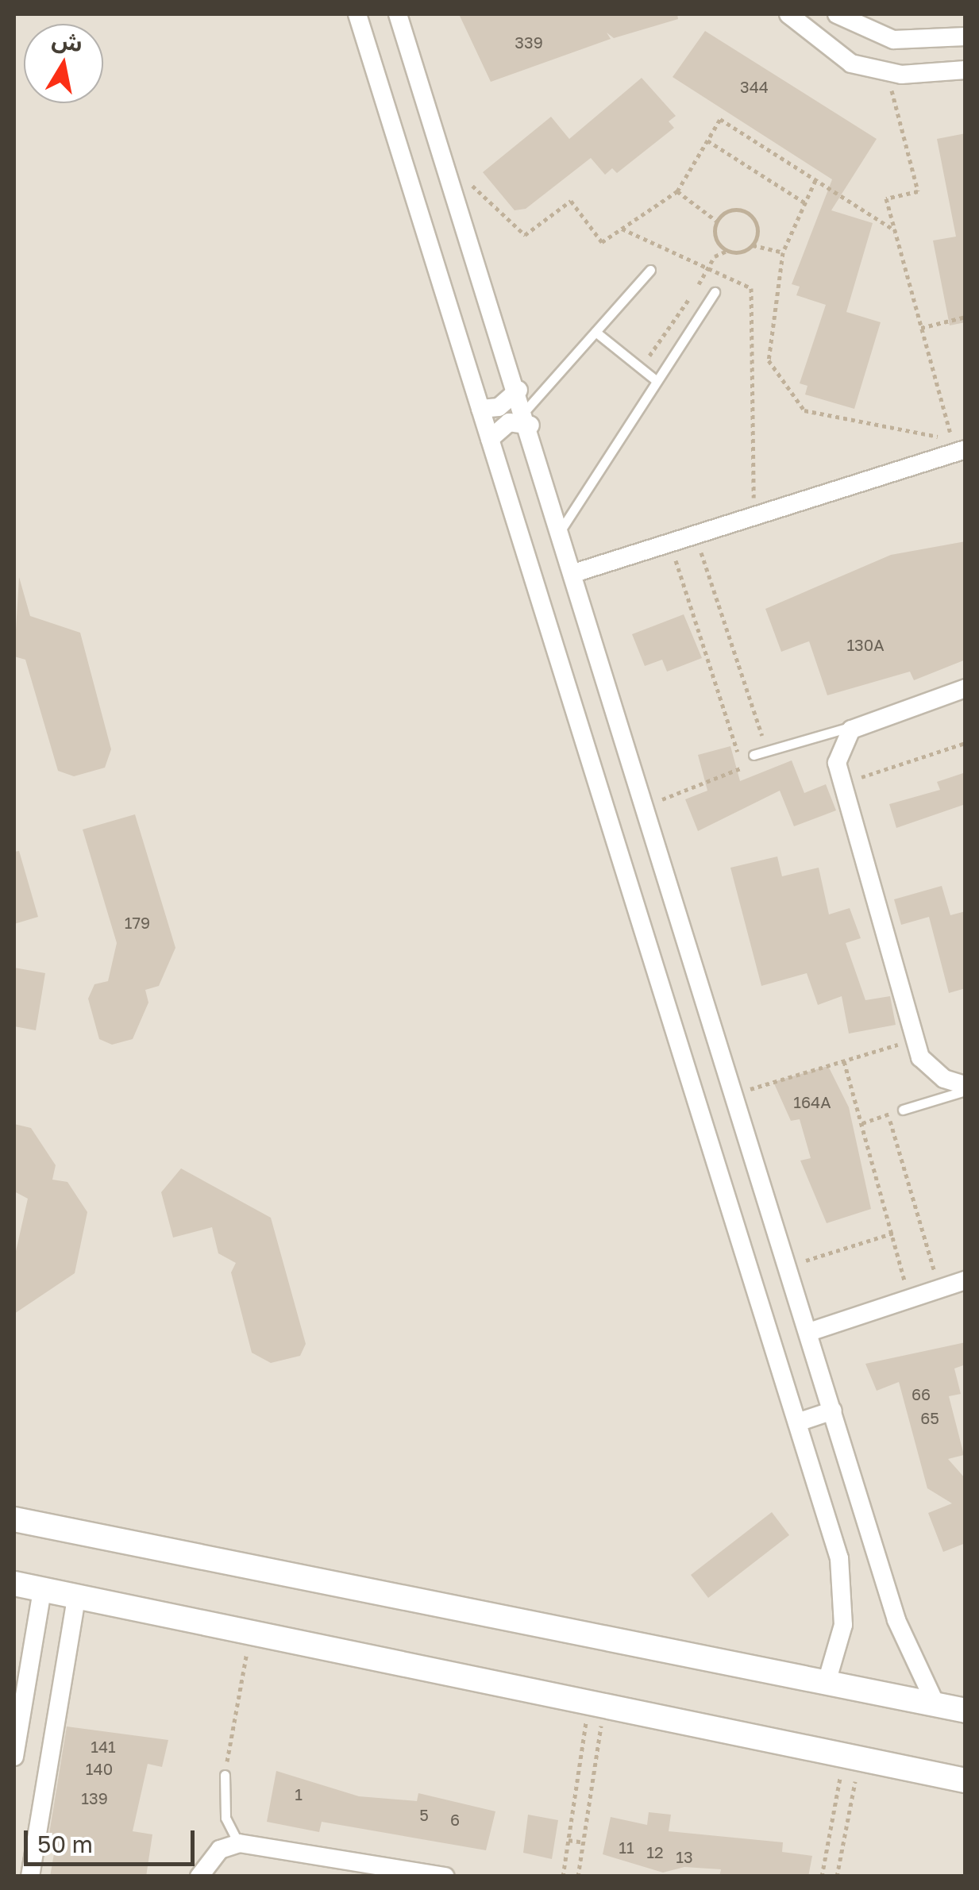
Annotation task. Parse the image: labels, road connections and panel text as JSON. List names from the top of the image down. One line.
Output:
{"house_numbers":["339","344","130A","179","164A","66","65","141","140","1","139","5","6","11","12","13"],"scale_bar":"50 m","north":"top"}
